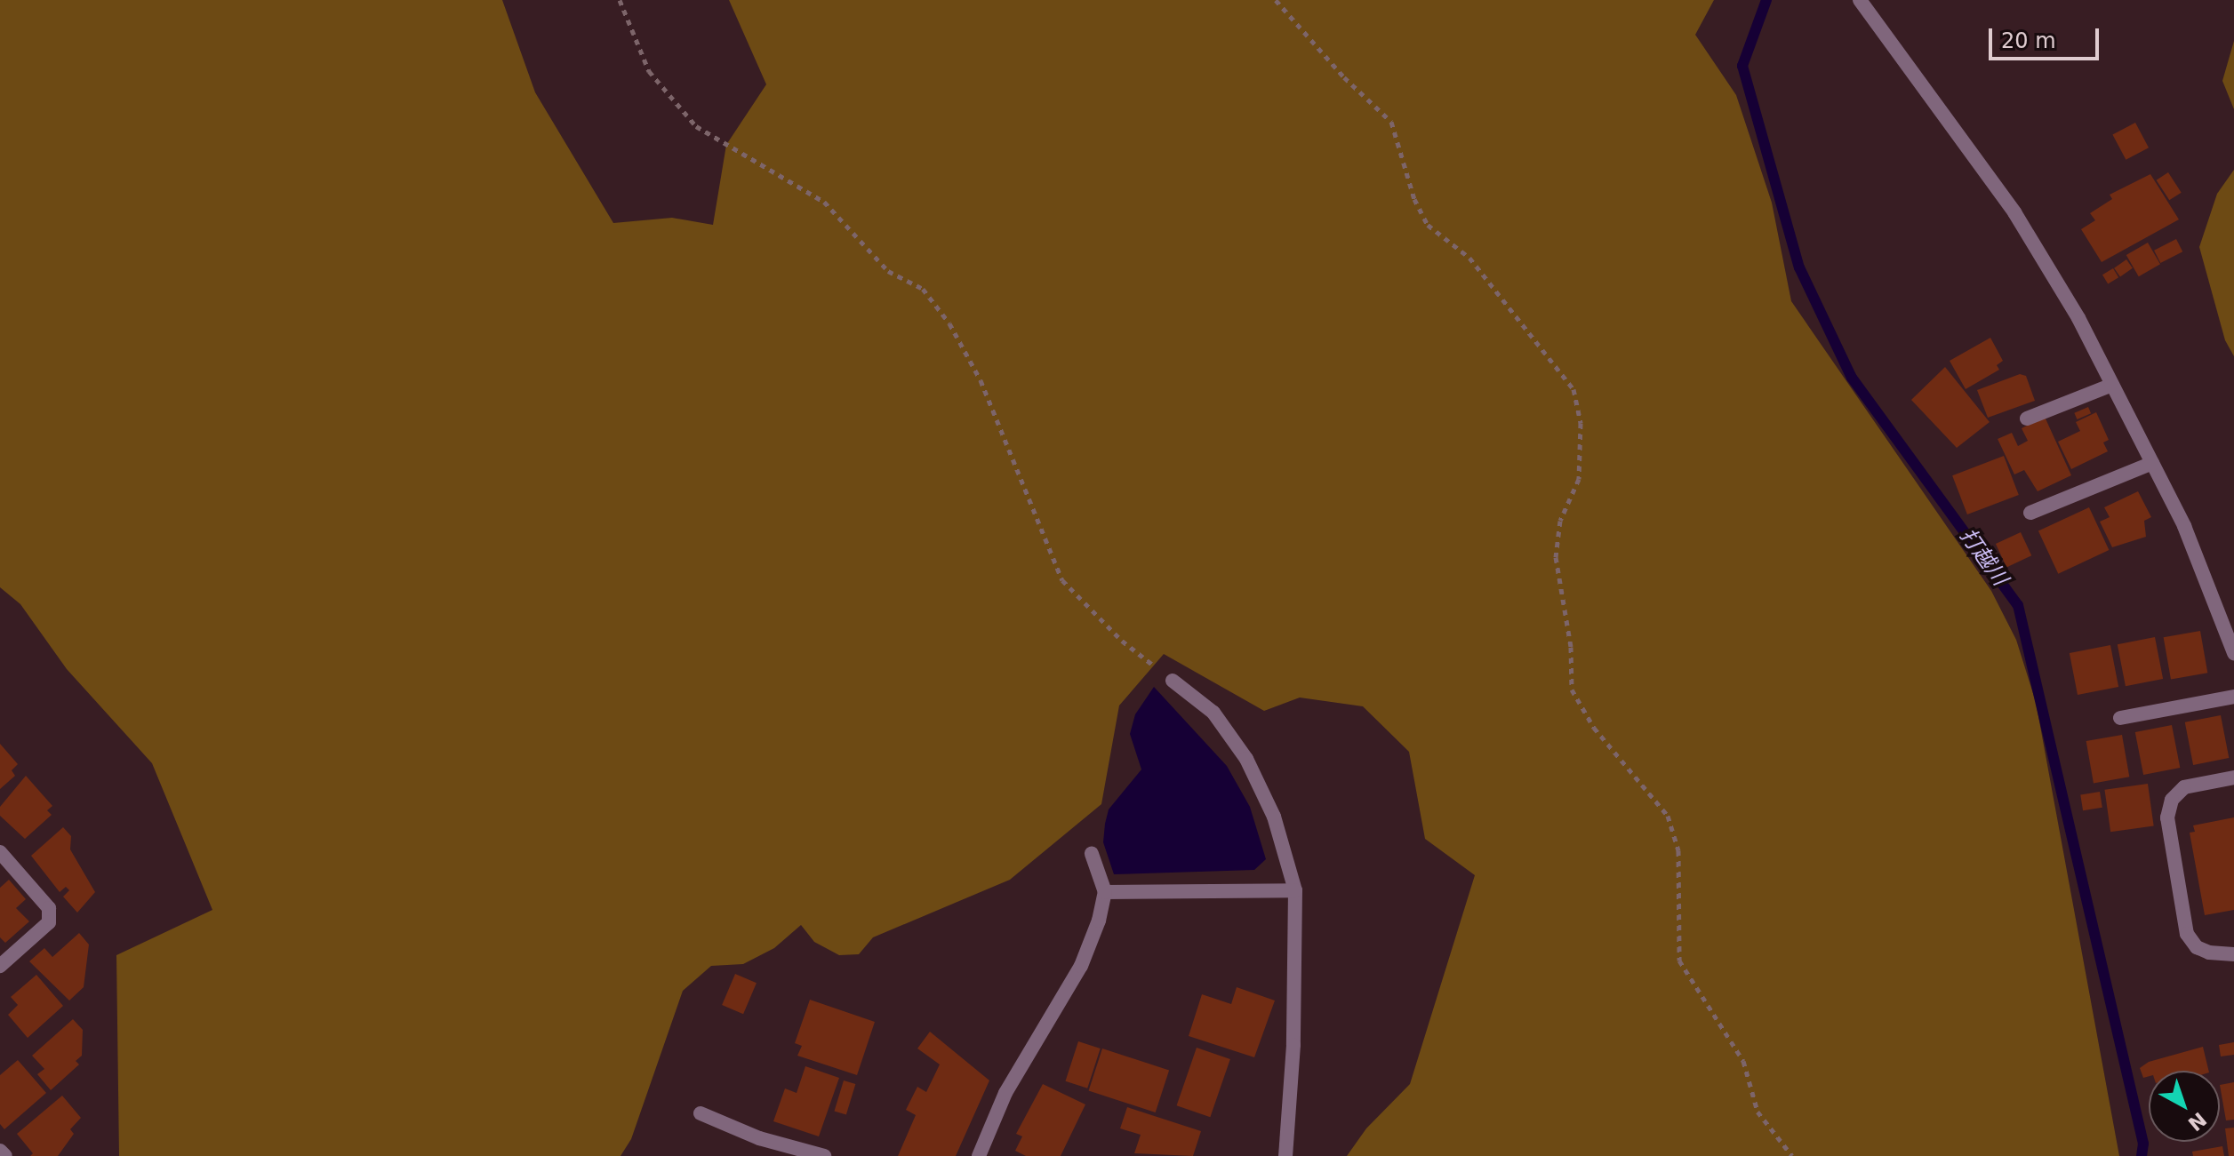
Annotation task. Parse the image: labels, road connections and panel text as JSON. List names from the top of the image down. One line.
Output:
{"water":["打越川"],"scale_bar":"20 m","north":"bottom right"}
